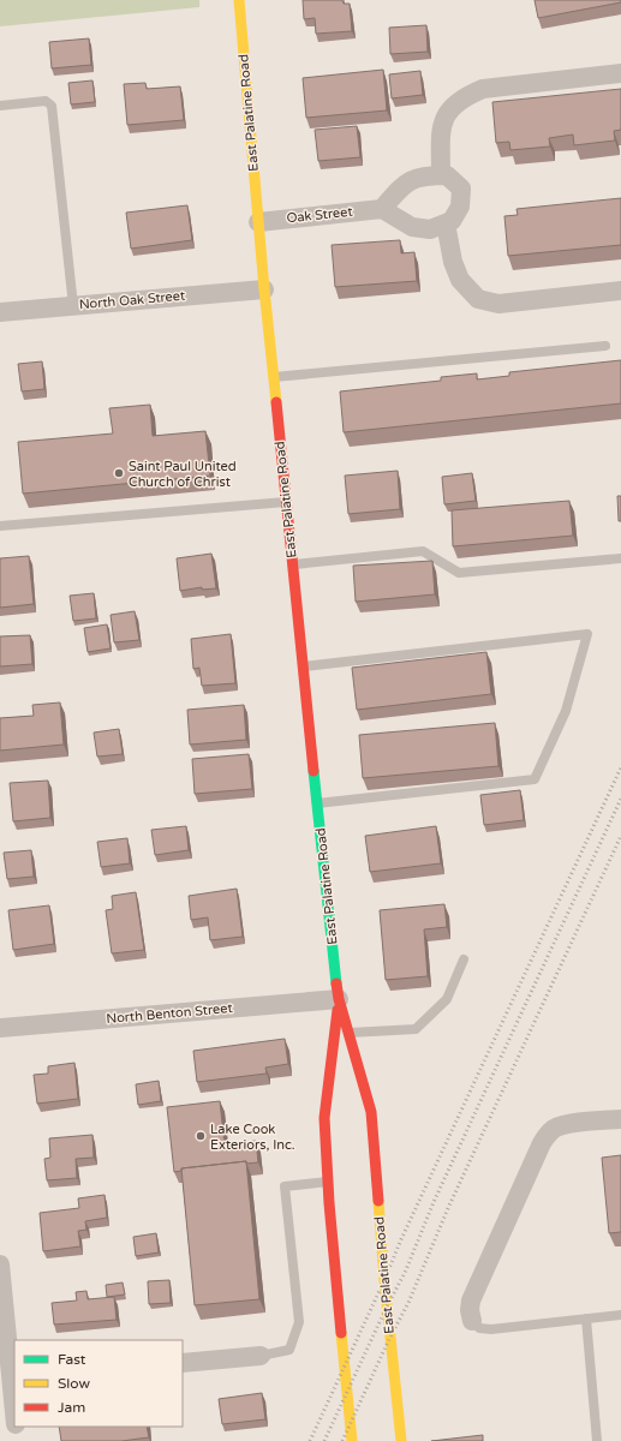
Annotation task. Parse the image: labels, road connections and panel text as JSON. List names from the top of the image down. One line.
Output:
{"streets":{"main road":["East Palatine Road"],"street":["Oak Street","North Oak Street","North Benton Street"]},"crossings":[["East Palatine Road","Oak Street"],["East Palatine Road","North Oak Street"],["East Palatine Road","North Benton Street"]],"places":["Saint Paul United Church of Christ","Lake Cook Exteriors, Inc."],"legend":["Fast","Slow","Jam"]}
